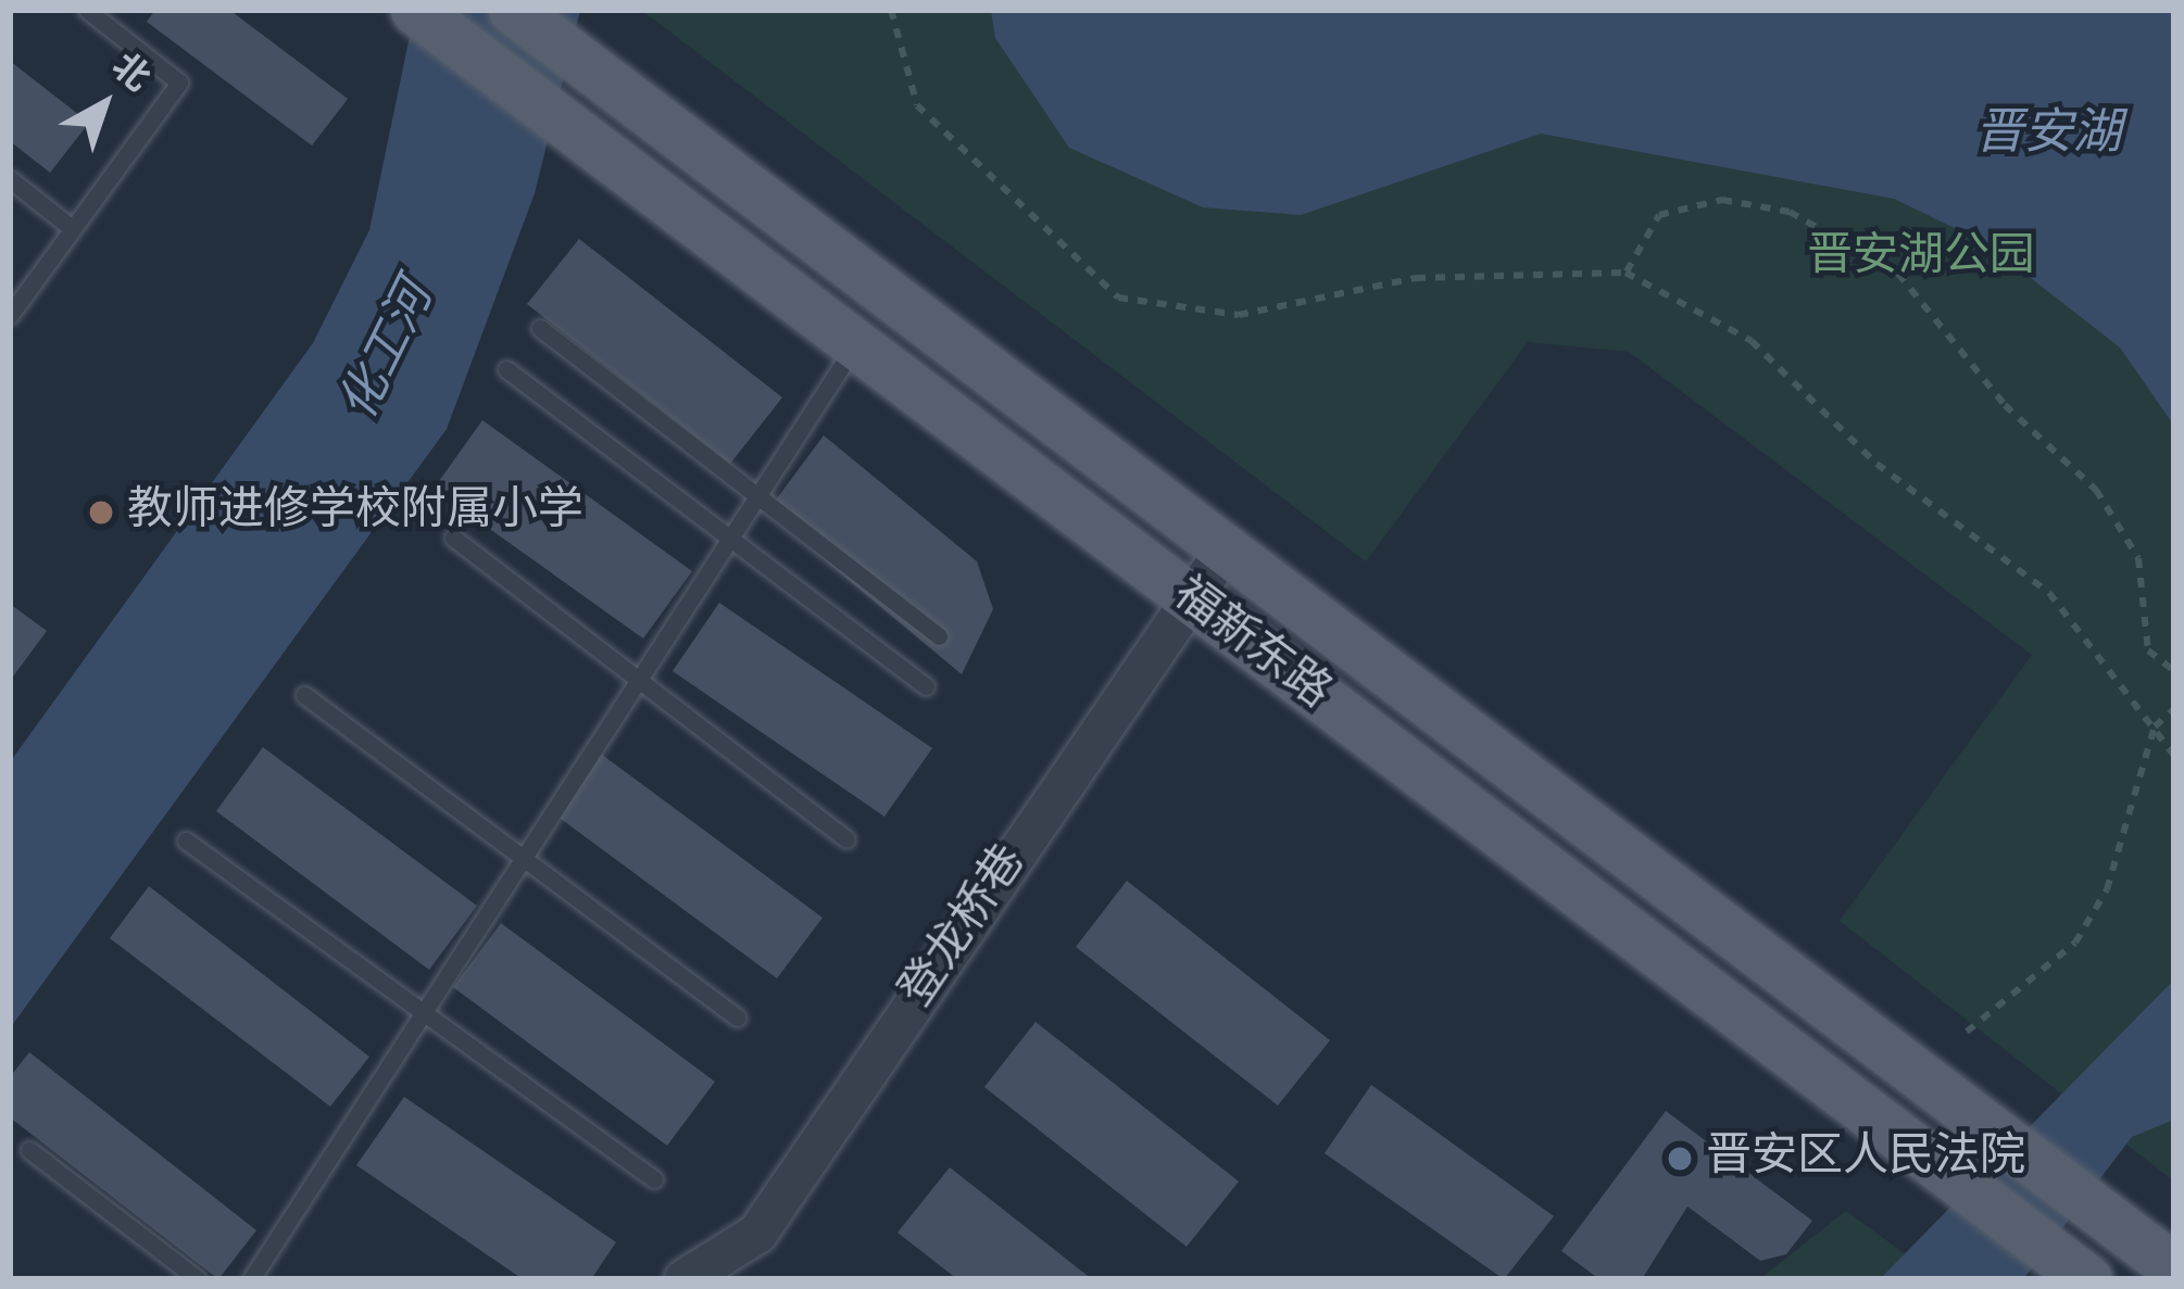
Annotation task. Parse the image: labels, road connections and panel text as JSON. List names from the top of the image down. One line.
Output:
{"streets":{"main road":["福新东路"],"street":["登龙桥巷"]},"crossings":[["福新东路","登龙桥巷"]],"water":["晋安湖","化工河"],"parks":["晋安湖公园"],"places":["教师进修学校附属小学","晋安区人民法院"],"north":"top right"}
